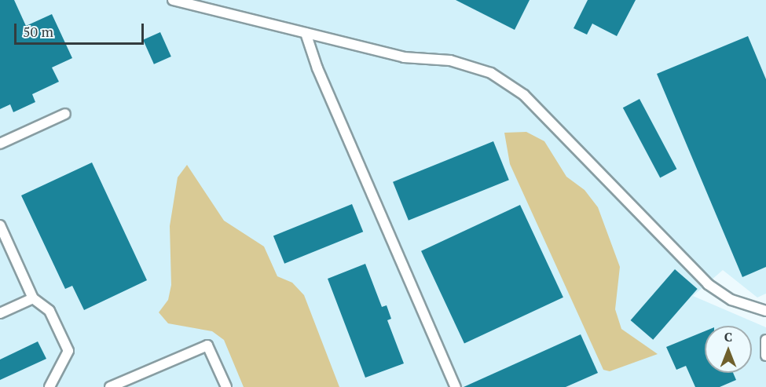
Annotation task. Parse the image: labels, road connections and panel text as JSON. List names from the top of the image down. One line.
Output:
{"scale_bar":"50 m","north":"top"}
